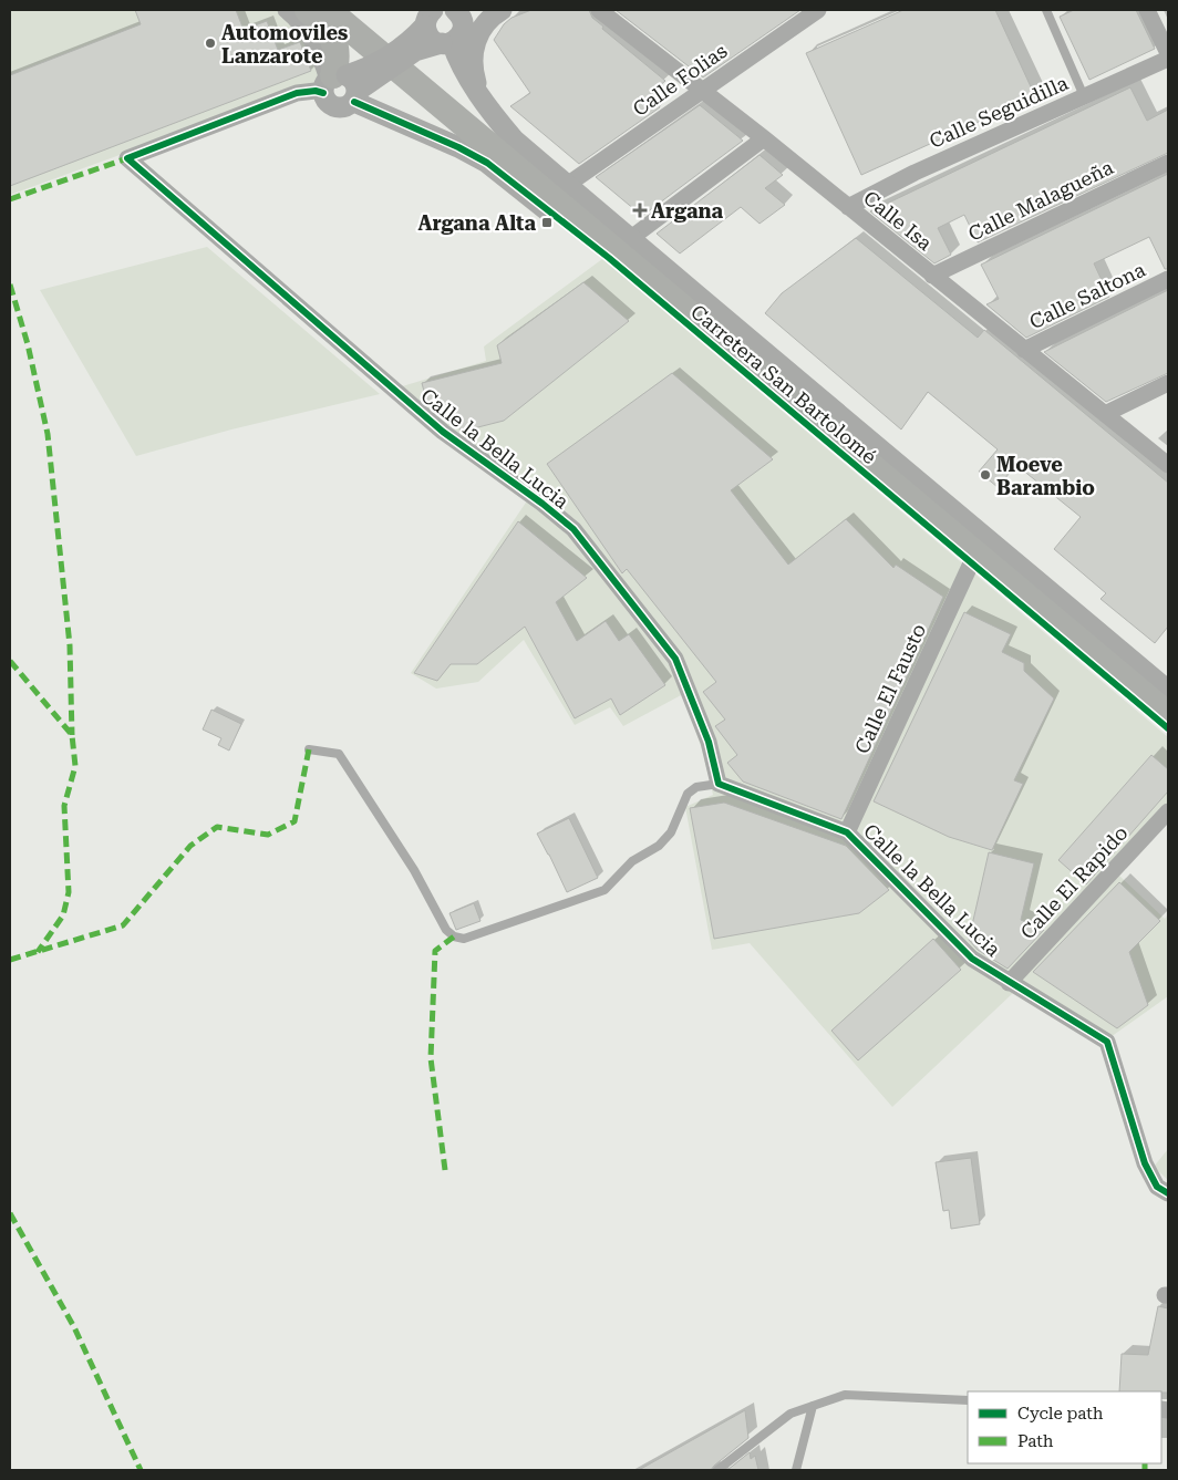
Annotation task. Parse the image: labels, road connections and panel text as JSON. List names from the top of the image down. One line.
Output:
{"streets":{"main road":["Carretera San Bartolomé"],"street":["Calle Folias","Calle Seguidilla","Calle Malagueña","Calle Isa","Calle Saltona","Calle la Bella Lucia","Calle El Fausto","Calle El Rapido"]},"crossings":[["Calle Folias","Calle Isa"],["Calle Folias","Carretera San Bartolomé"],["Calle Seguidilla","Calle Isa"],["Calle Malagueña","Calle Isa"],["Calle Isa","Calle Saltona"],["Carretera San Bartolomé","Calle la Bella Lucia"],["Carretera San Bartolomé","Calle El Fausto"],["Calle la Bella Lucia","Calle El Fausto"],["Calle la Bella Lucia","Calle El Rapido"]],"places":{"other":["Automoviles Lanzarote","Moeve Barambio"],"health":["Argana"],"transit":["Argana Alta"]},"legend":["Cycle path","Path"]}
